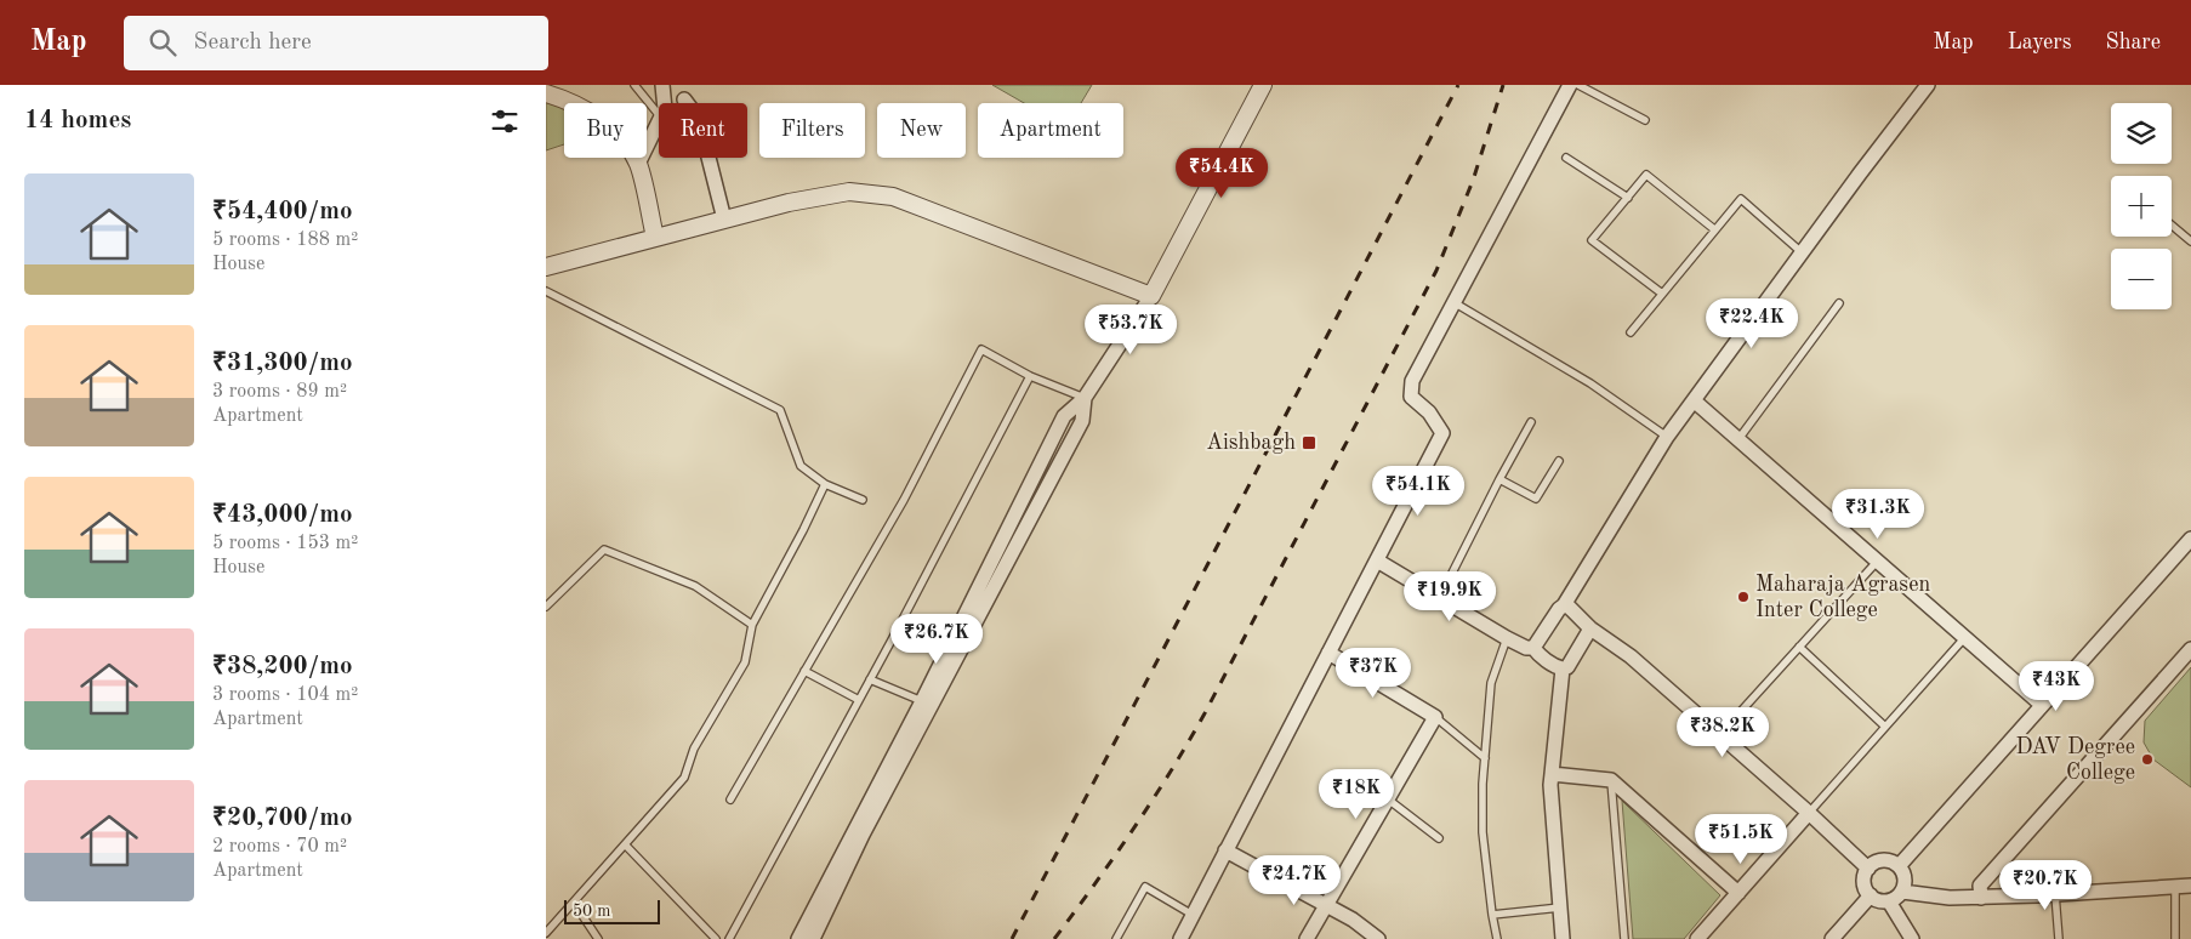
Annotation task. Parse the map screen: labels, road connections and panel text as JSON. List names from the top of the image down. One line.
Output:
{"places":{"transit":["Aishbagh"],"other":["Maharaja Agrasen Inter College","DAV Degree College"]},"scale_bar":"50 m","page":{"header":"Map","search":"Search here","nav":["Map","Layers","Share"],"heading":"14 homes","map_buttons":["+","−"],"chip":["Buy","Rent","Filters","New","Apartment"],"price":["₹54.4K","₹22.4K","₹53.7K","₹54.1K","₹31.3K","₹19.9K","₹26.7K","₹37K","₹43K","₹38.2K","₹18K","₹51.5K","₹24.7K","₹20.7K"],"list":[{"name":"₹54,400/mo","note":"5 rooms · 188 m² · House"},{"name":"₹31,300/mo","note":"3 rooms · 89 m² · Apartment"},{"name":"₹43,000/mo","note":"5 rooms · 153 m² · House"},{"name":"₹38,200/mo","note":"3 rooms · 104 m² · Apartment"},{"name":"₹20,700/mo","note":"2 rooms · 70 m² · Apartment"}],"scale":"50 m"}}
